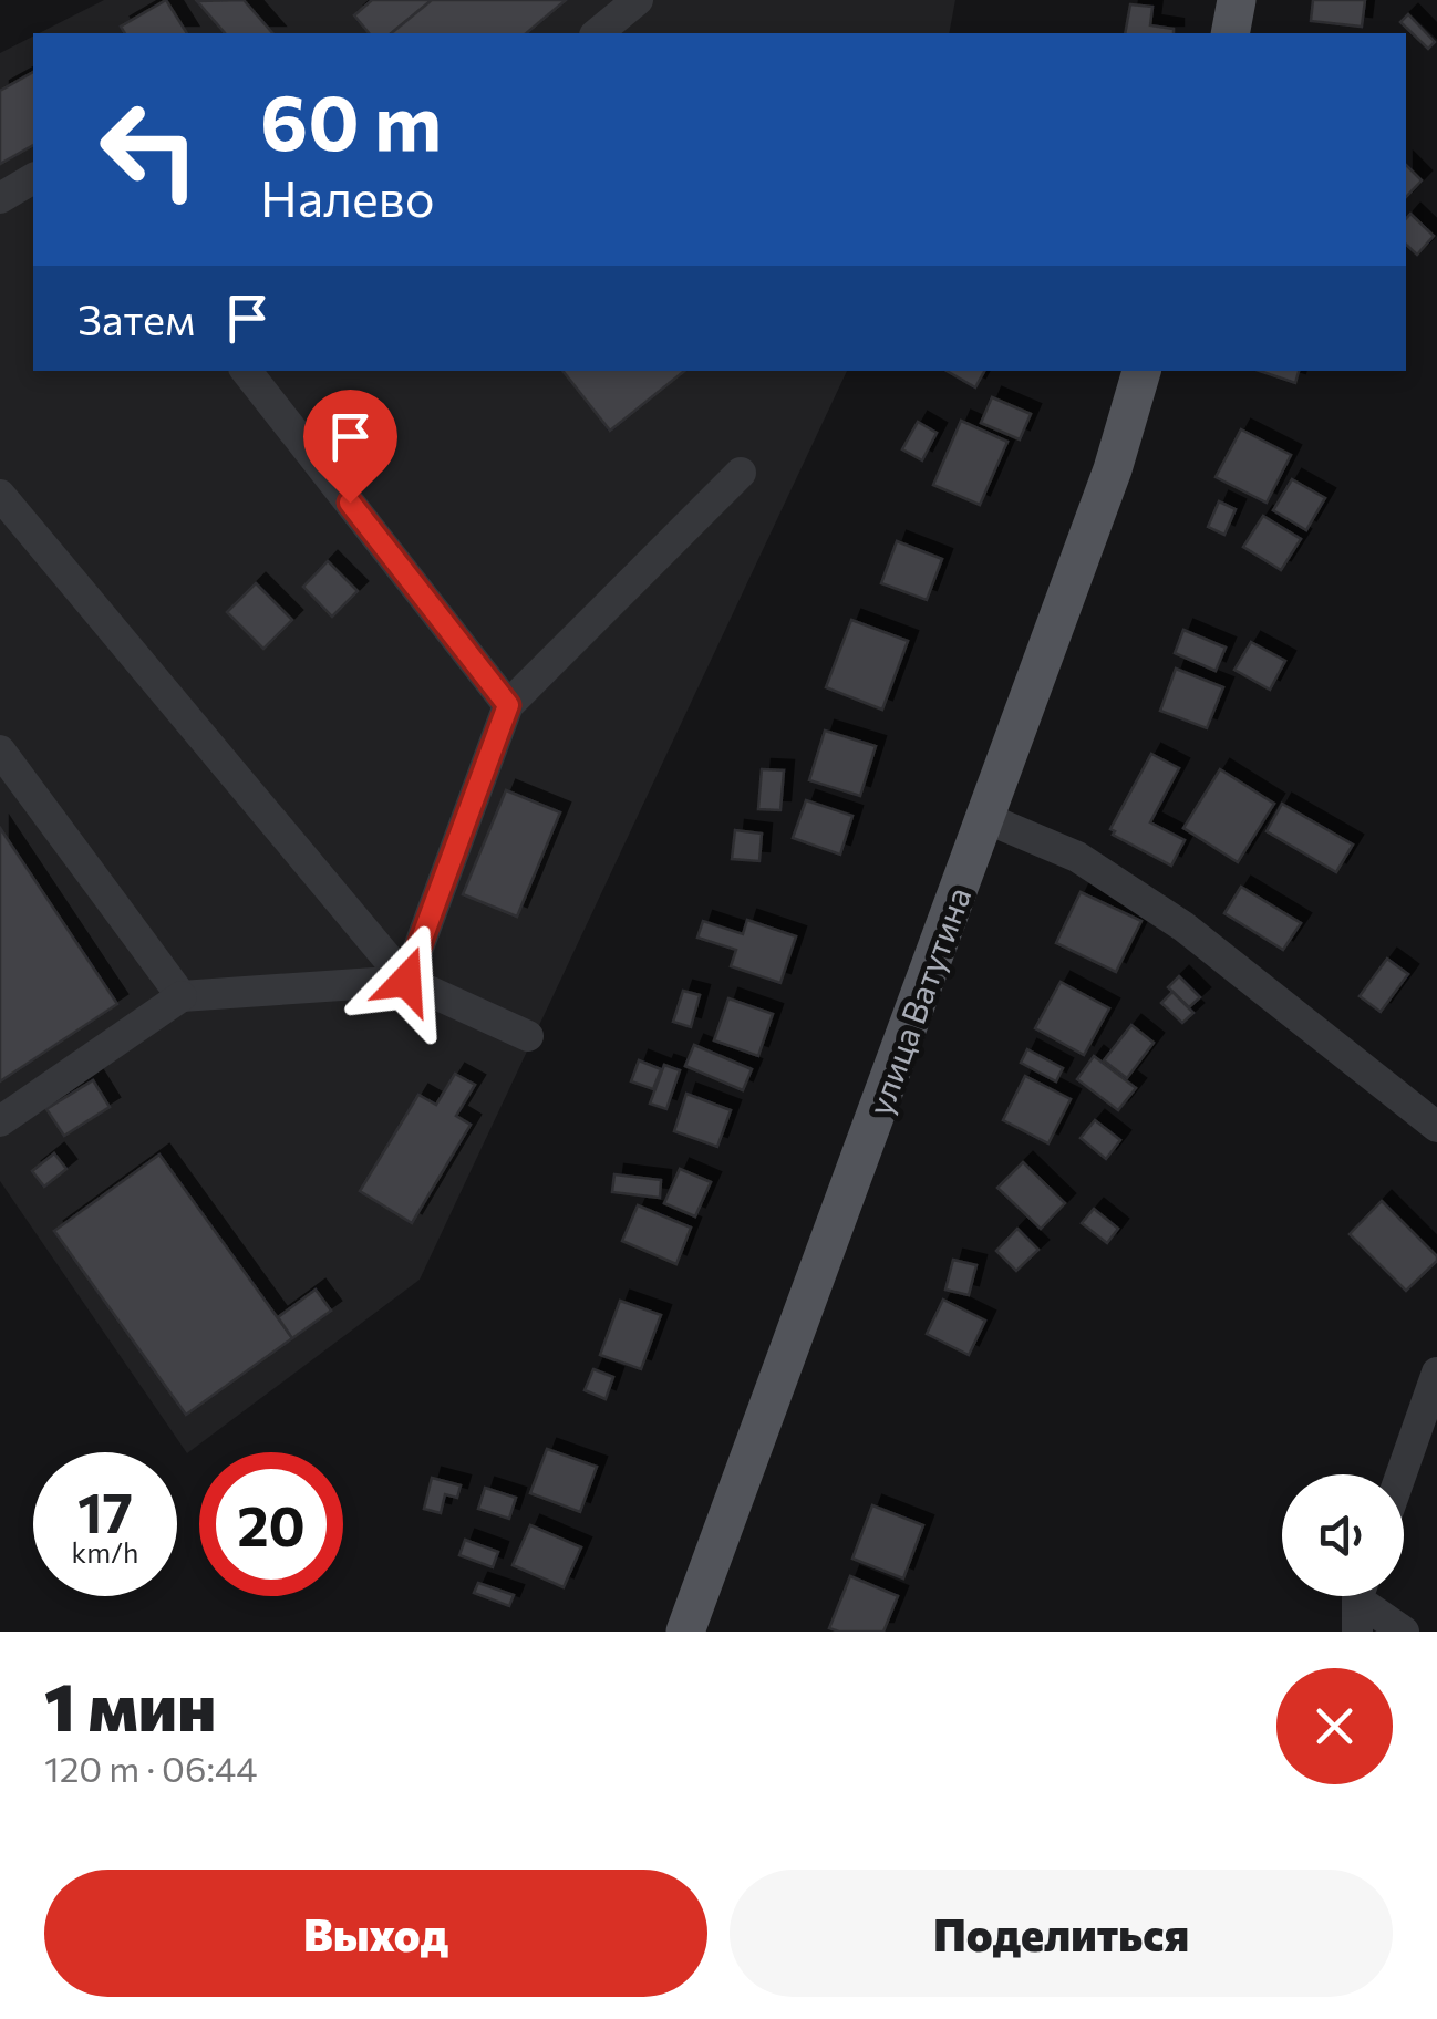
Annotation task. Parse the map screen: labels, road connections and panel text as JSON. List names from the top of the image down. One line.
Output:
{"streets":{"main road":["улица Ватутина"]},"page":{"turn":["60 m","Налево"],"then":"Затем","speed":"17 km/h","limit":"20","heading":["1 мин","120 m · 06:44"],"buttons":["Выход","Поделиться"]}}
